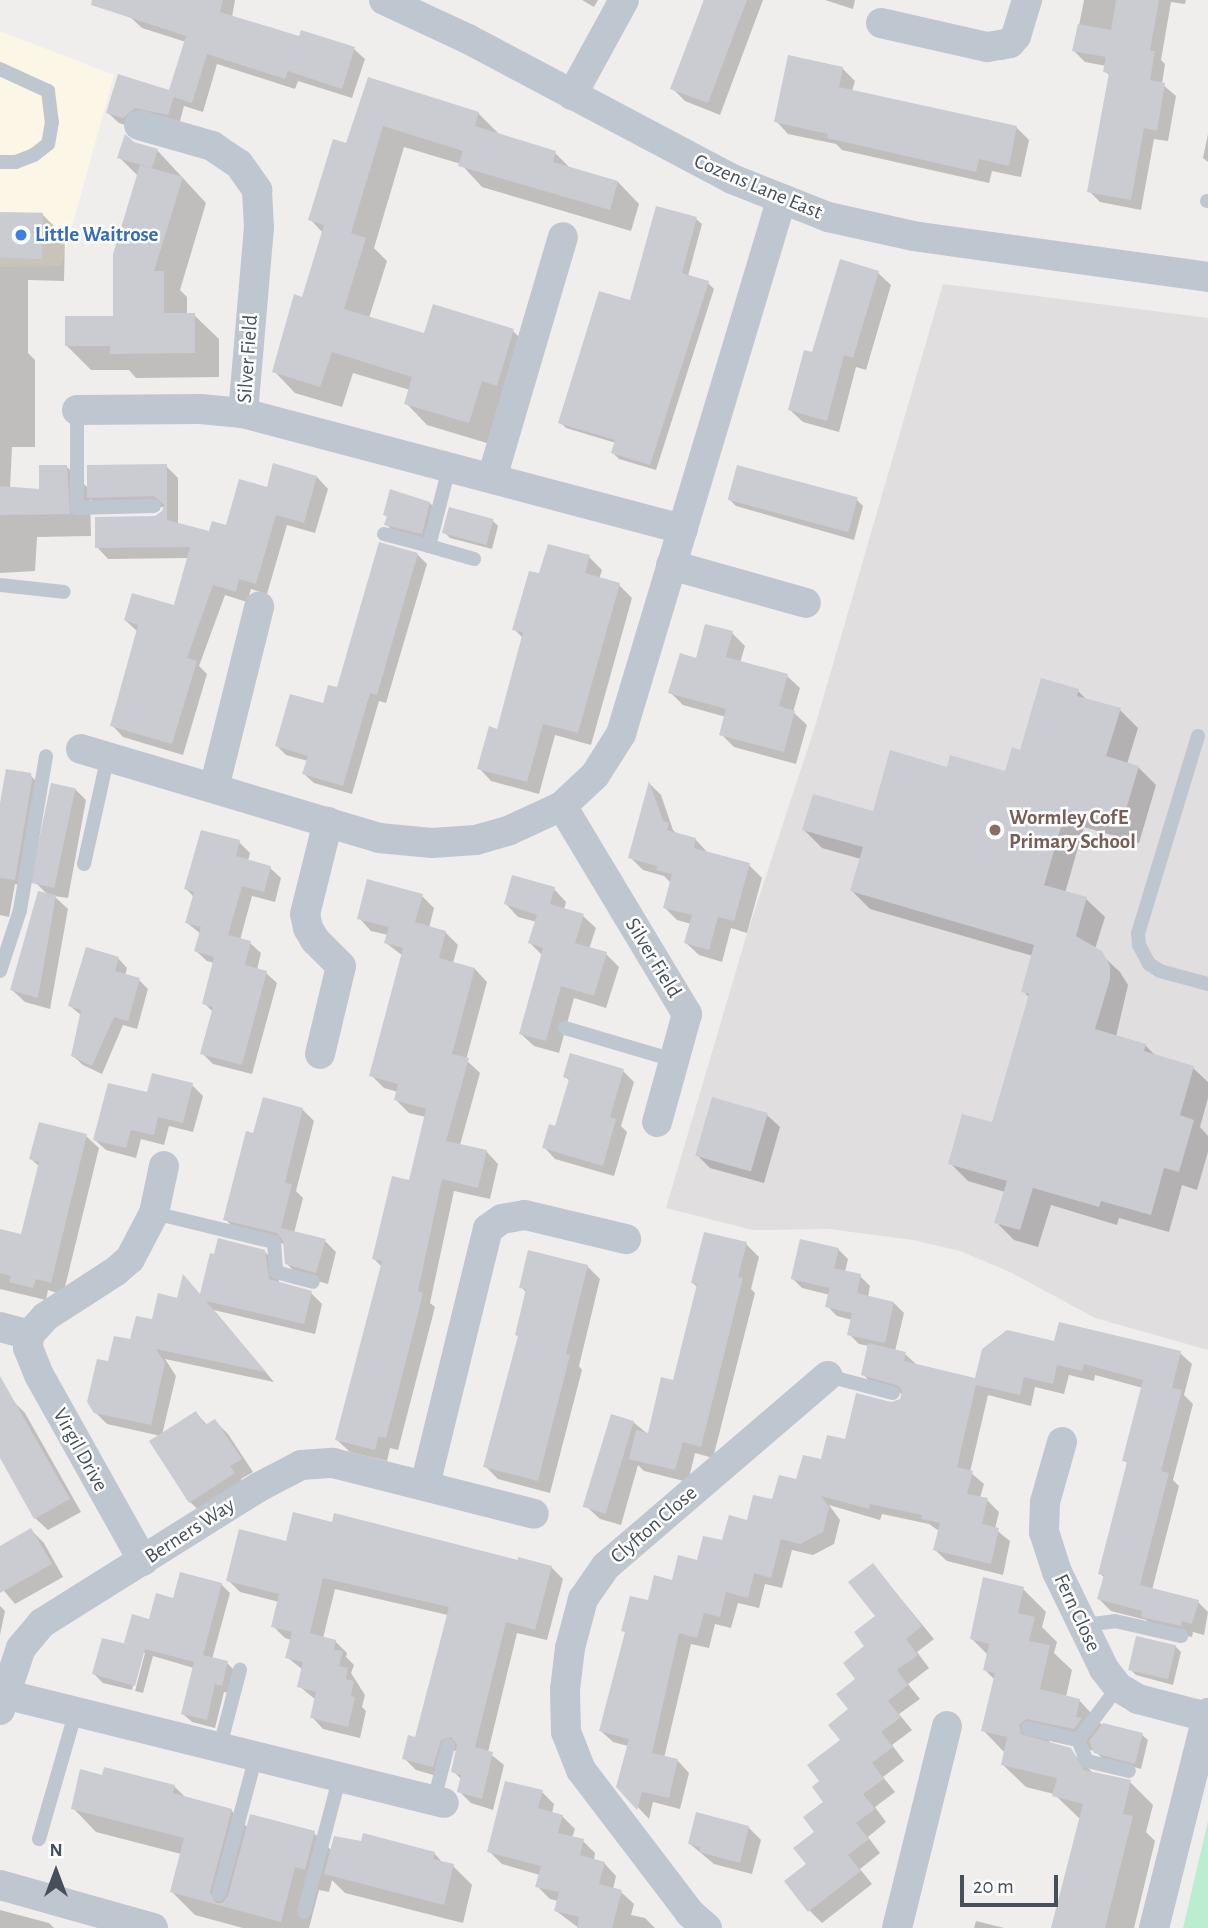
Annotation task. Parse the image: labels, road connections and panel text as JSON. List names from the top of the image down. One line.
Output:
{"streets":{"street":["Cozens Lane East","Silver Field","Virgil Drive","Clyfton Close","Berners Way","Fern Close"]},"crossings":[["Virgil Drive","Berners Way"]],"places":["Little Waitrose","Wormley CofE Primary School"],"scale_bar":"20 m","north":"top"}
